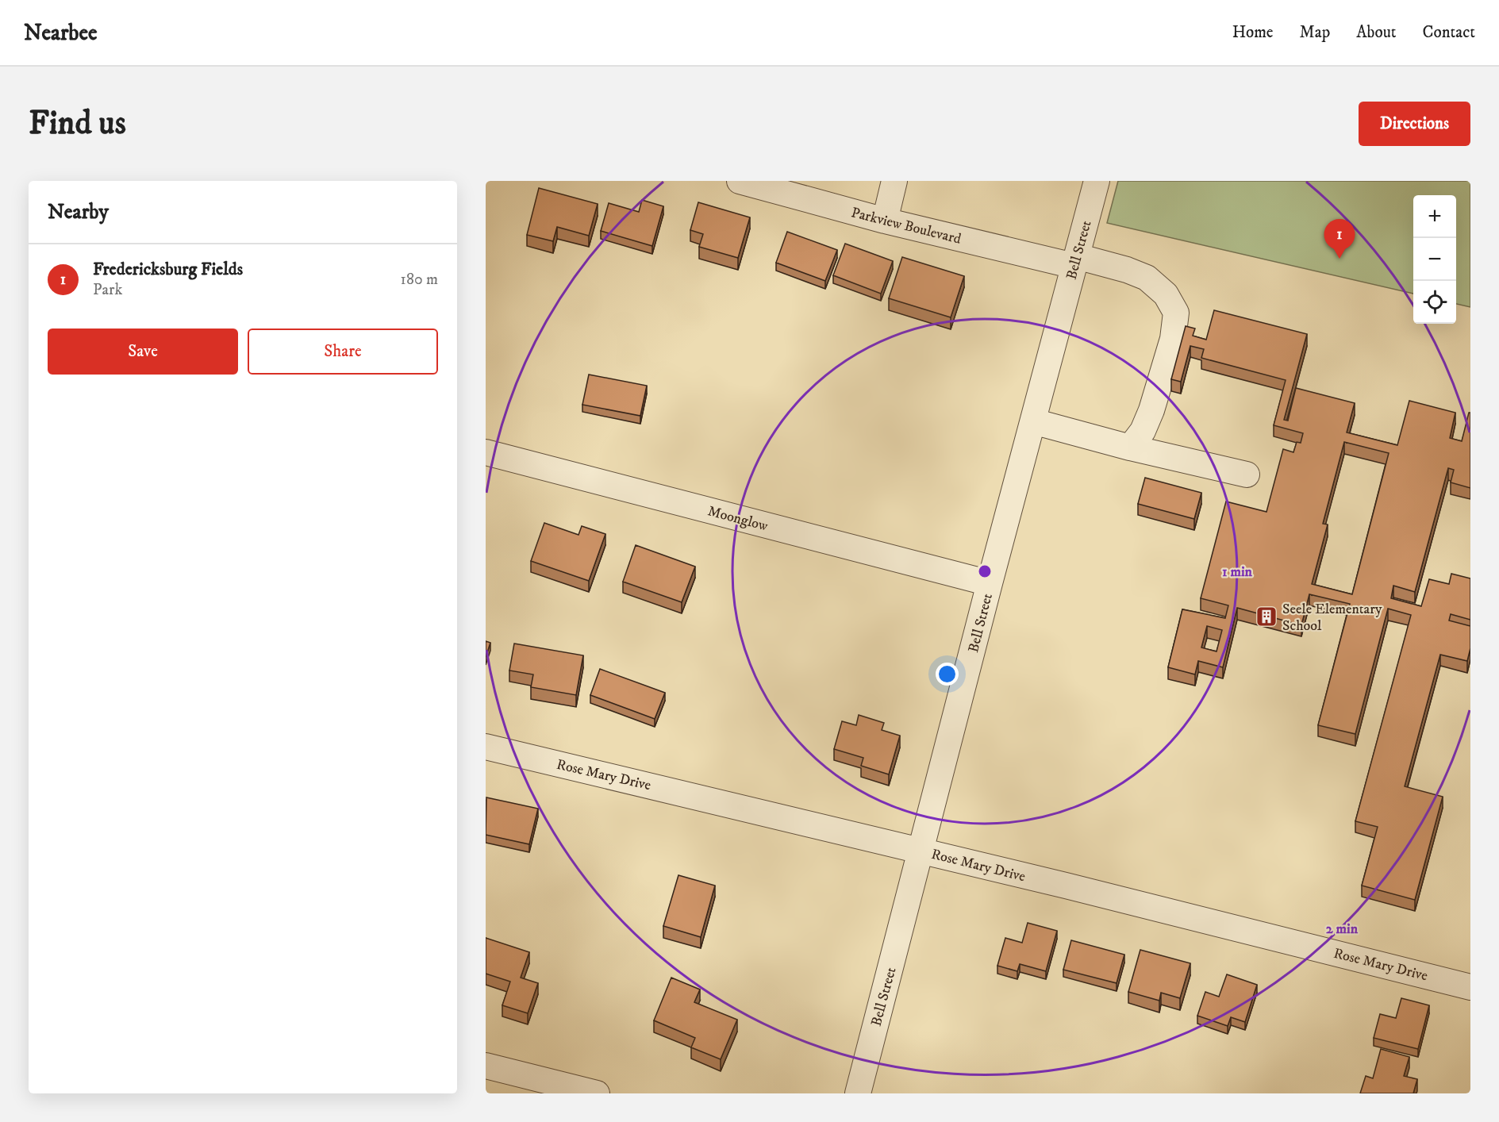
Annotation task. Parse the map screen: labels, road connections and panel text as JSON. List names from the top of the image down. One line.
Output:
{"streets":{"street":["Parkview Boulevard","Bell Street","Moonglow","Rose Mary Drive"]},"crossings":[["Parkview Boulevard","Bell Street"],["Bell Street","Moonglow"],["Bell Street","Rose Mary Drive"]],"places":{"building":["Seele Elementary School"]},"page":{"header":"Nearbee","nav":["Home","Map","About","Contact"],"buttons":["Directions",["Save","Share"]],"title":"Find us","heading":"Nearby","map_buttons":["+","−"],"pins":"1","list":[{"mark":"1","name":"Fredericksburg Fields","note":"Park","value":"180 m"}]},"rings":["1 min","2 min"]}
